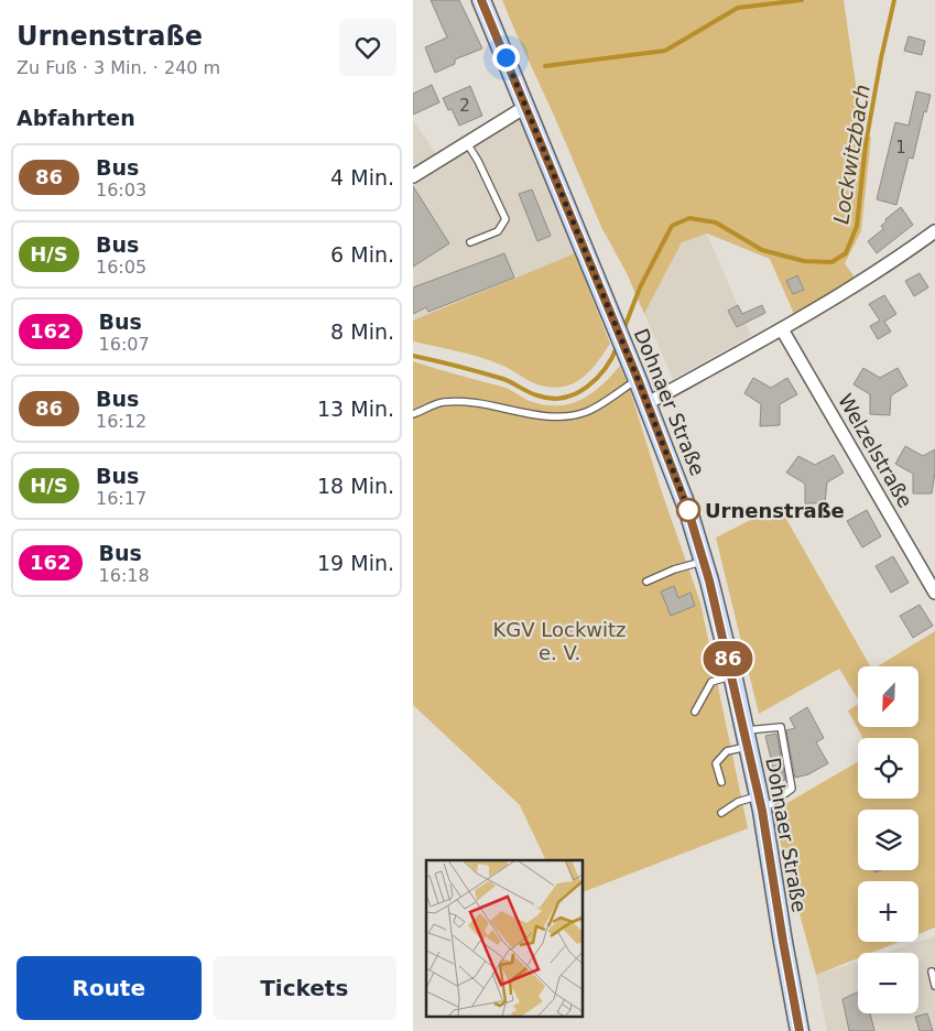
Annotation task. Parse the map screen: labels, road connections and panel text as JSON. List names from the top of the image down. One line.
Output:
{"streets":{"main road":["Dohnaer Straße"],"street":["Welzelstraße"]},"water":["Lockwitzbach"],"parks":["KGV Lockwitz e. V."],"places":["Urnenstraße"],"lines":["bus line 86"],"house_numbers":["2","1"],"north":"bottom left","page":{"heading":[["Urnenstraße","Zu Fuß · 3 Min. · 240 m"],"Abfahrten"],"on_map":"86","list":[{"mark":"86","name":"Bus","note":"16:03","value":"4 Min."},{"mark":"H/S","name":"Bus","note":"16:05","value":"6 Min."},{"mark":"162","name":"Bus","note":"16:07","value":"8 Min."},{"mark":"86","name":"Bus","note":"16:12","value":"13 Min."},{"mark":"H/S","name":"Bus","note":"16:17","value":"18 Min."},{"mark":"162","name":"Bus","note":"16:18","value":"19 Min."}],"map_buttons":["+","−"],"buttons":["Route","Tickets"]}}
